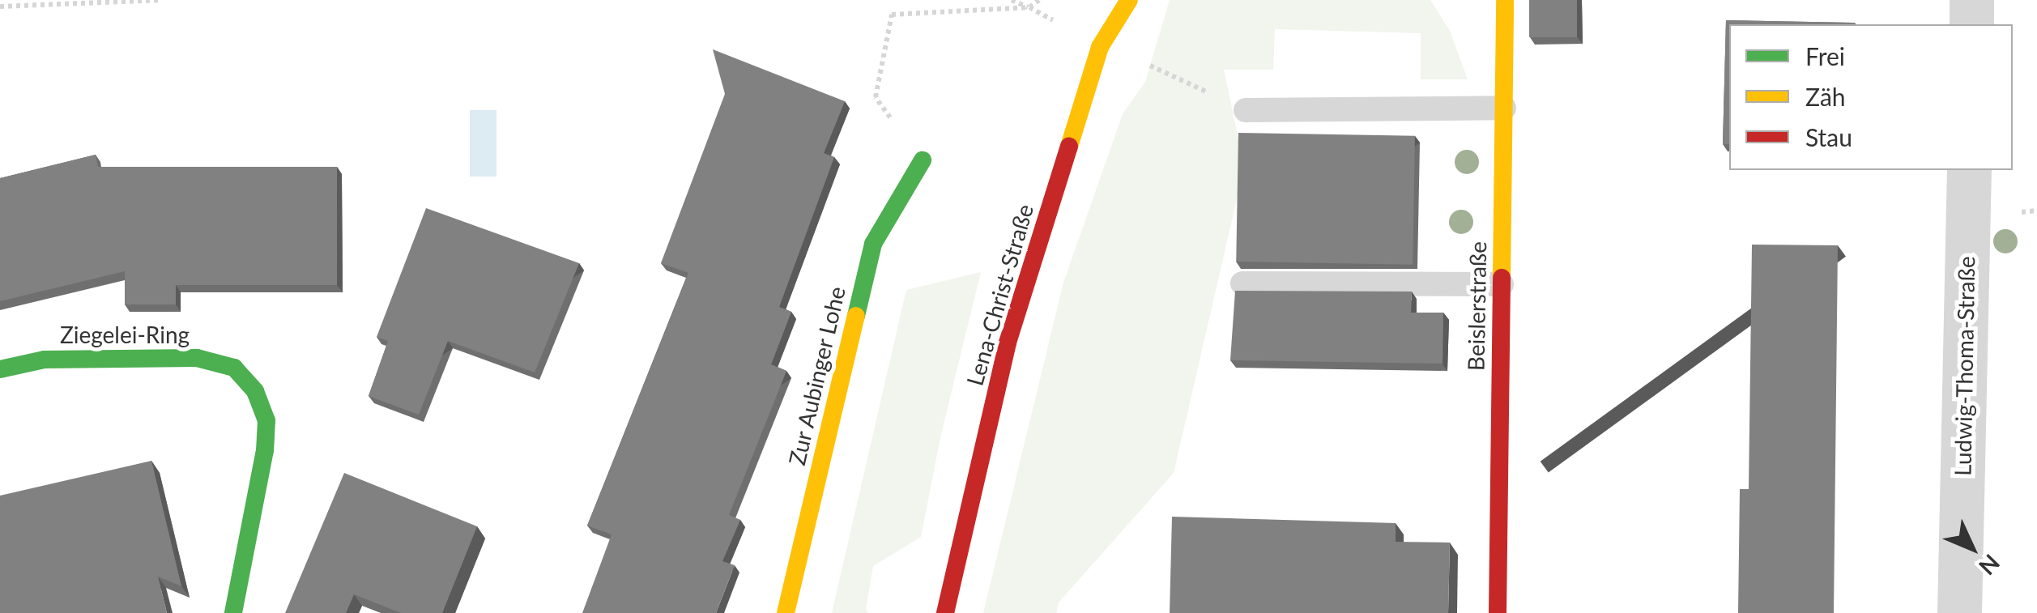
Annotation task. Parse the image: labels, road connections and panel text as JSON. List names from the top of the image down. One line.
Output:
{"streets":{"street":["Lena-Christ-Straße","Beislerstraße","Ziegelei-Ring","Ludwig-Thoma-Straße","Zur Aubinger Lohe"]},"legend":["Frei","Zäh","Stau"],"north":"bottom right"}
